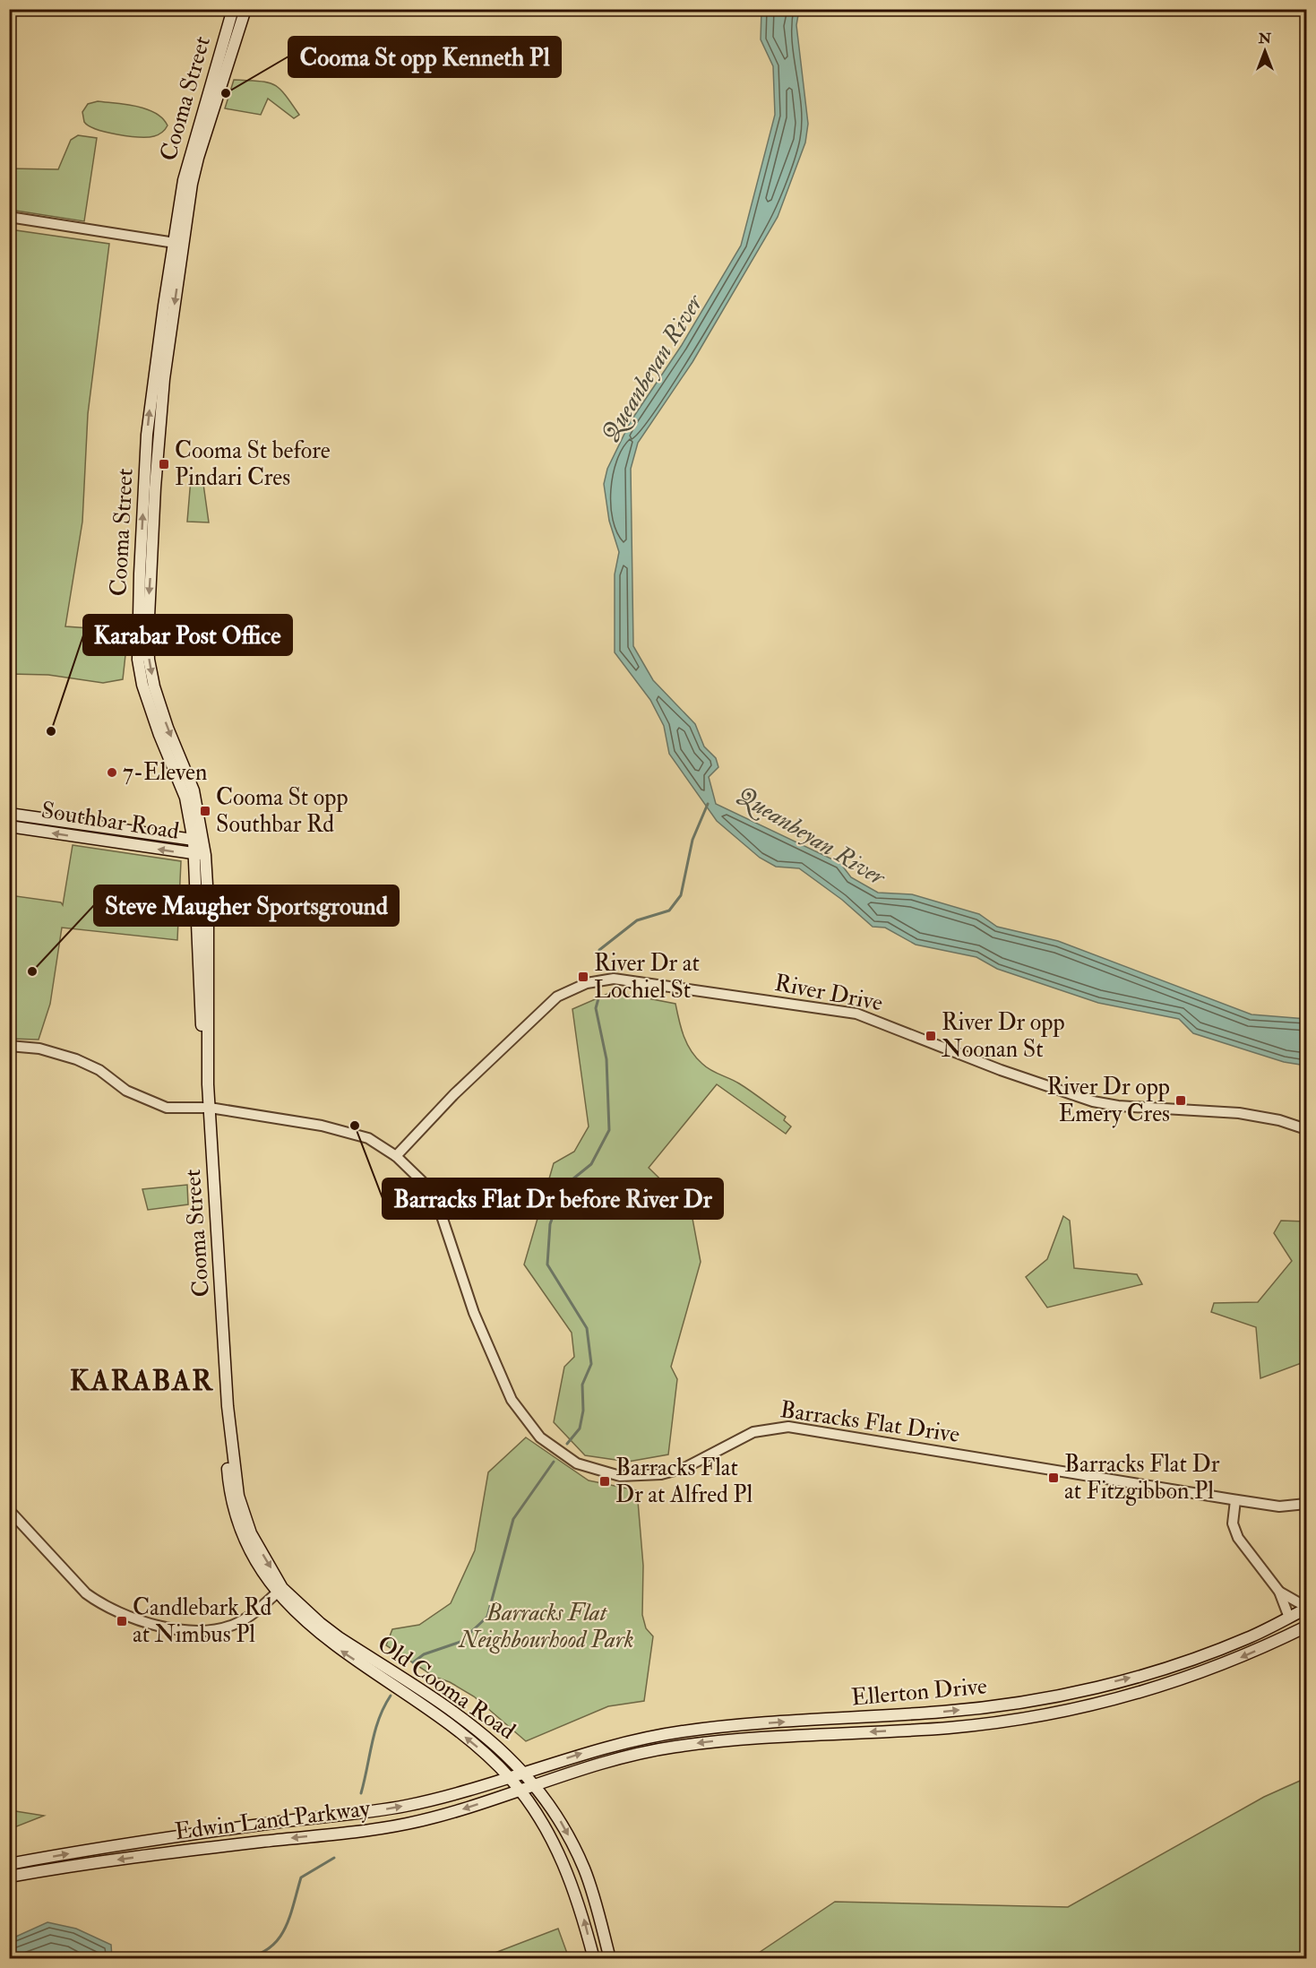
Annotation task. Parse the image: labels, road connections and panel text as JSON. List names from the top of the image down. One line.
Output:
{"streets":{"main road":["Cooma Street","Southbar Road","Old Cooma Road","Ellerton Drive","Edwin Land Parkway"],"street":["River Drive","Barracks Flat Drive"]},"crossings":[["Cooma Street","Southbar Road"],["Cooma Street","Barracks Flat Drive"],["Cooma Street","Old Cooma Road"],["River Drive","Barracks Flat Drive"],["Old Cooma Road","Ellerton Drive"],["Old Cooma Road","Edwin Land Parkway"],["Ellerton Drive","Edwin Land Parkway"]],"districts":["KARABAR"],"water":["Queanbeyan River"],"parks":["Barracks Flat Neighbourhood Park"],"places":{"other":["Cooma St opp Kenneth Pl","Karabar Post Office","7-Eleven","Steve Maugher Sportsground","Barracks Flat Dr before River Dr"],"transit":["Cooma St before Pindari Cres","Cooma St opp Southbar Rd","River Dr at Lochiel St","River Dr opp Noonan St","River Dr opp Emery Cres","Barracks Flat Dr at Fitzgibbon Pl","Barracks Flat Dr at Alfred Pl","Candlebark Rd at Nimbus Pl"]},"north":"top"}
